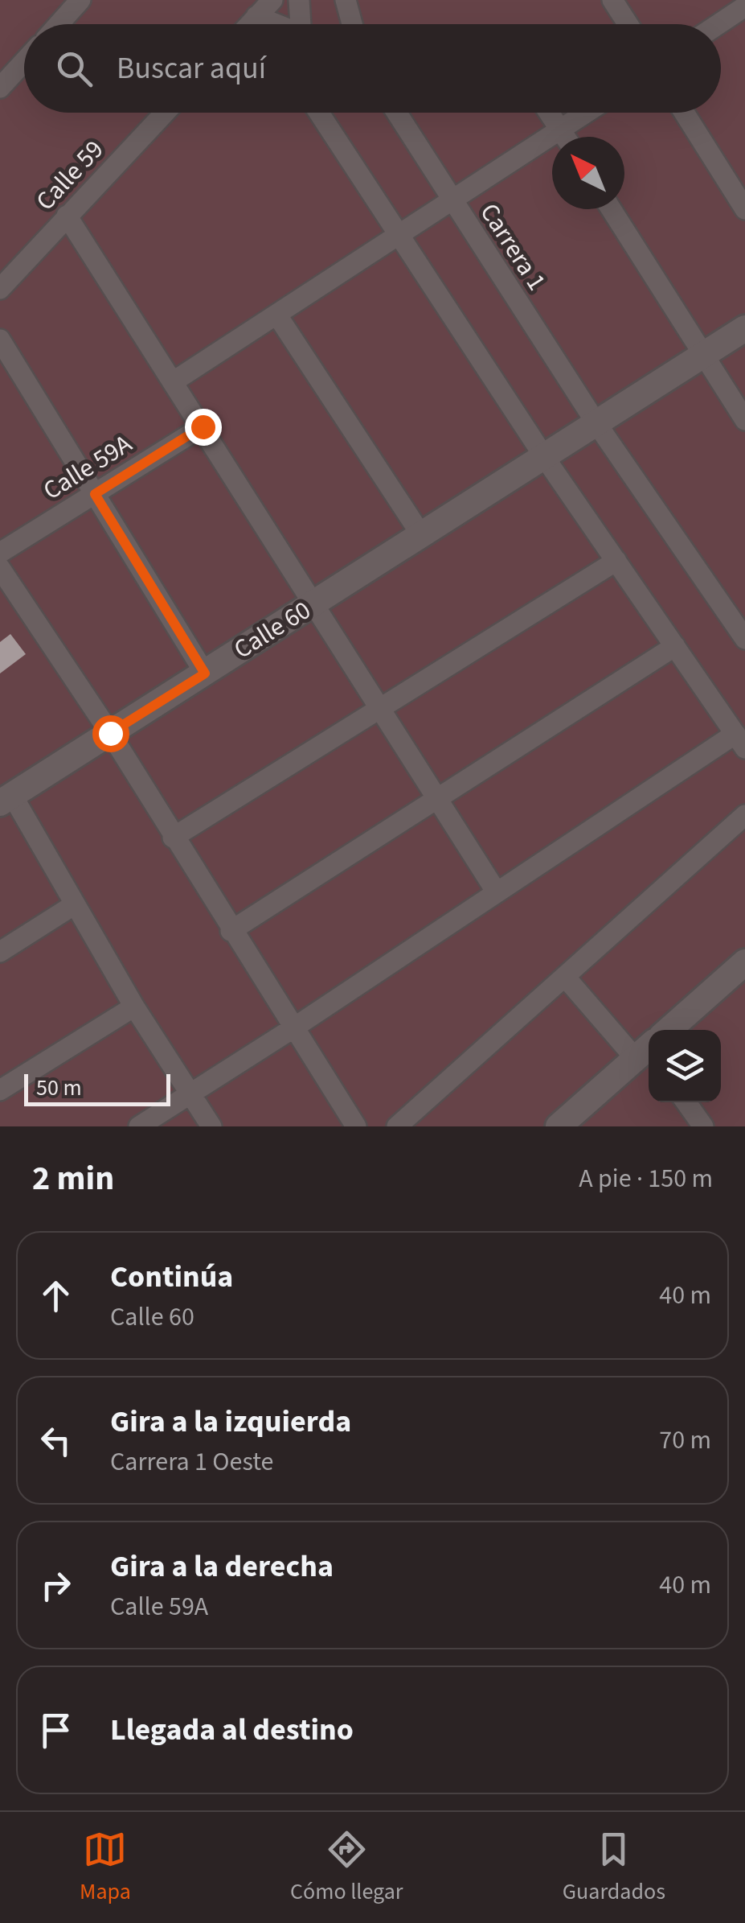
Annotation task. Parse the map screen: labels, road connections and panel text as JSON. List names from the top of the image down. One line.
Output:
{"streets":{"street":["Calle 59","Carrera 1","Calle 59A","Calle 60"]},"crossings":[["Carrera 1","Calle 60"]],"scale_bar":"50 m","north":"top left","page":{"search":"Buscar aquí","scale":"50 m","heading":["2 min","A pie · 150 m"],"list":[["Continúa","Calle 60","40 m"],["Gira a la izquierda","Carrera 1 Oeste","70 m"],["Gira a la derecha","Calle 59A","40 m"],"Llegada al destino"],"nav":["Mapa","Cómo llegar","Guardados"]}}
